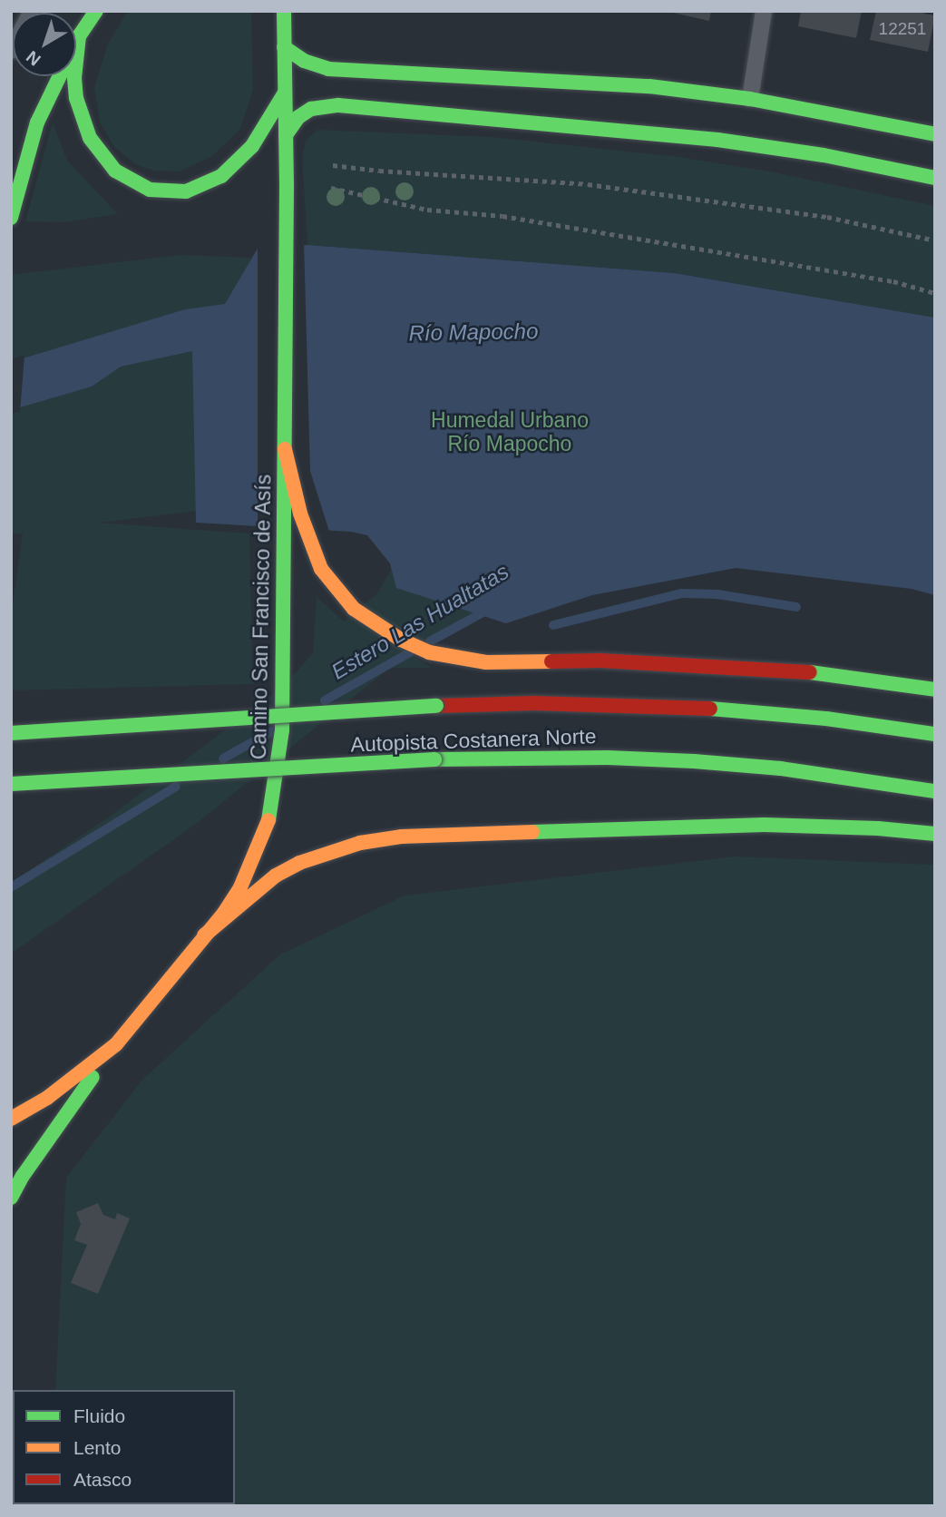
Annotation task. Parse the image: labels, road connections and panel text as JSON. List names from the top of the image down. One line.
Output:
{"streets":{"main road":["Camino San Francisco de Asís","Autopista Costanera Norte"]},"water":["Río Mapocho","Estero Las Hualtatas"],"parks":["Humedal Urbano Río Mapocho"],"house_numbers":["12251"],"legend":["Fluido","Lento","Atasco"],"north":"bottom left"}
